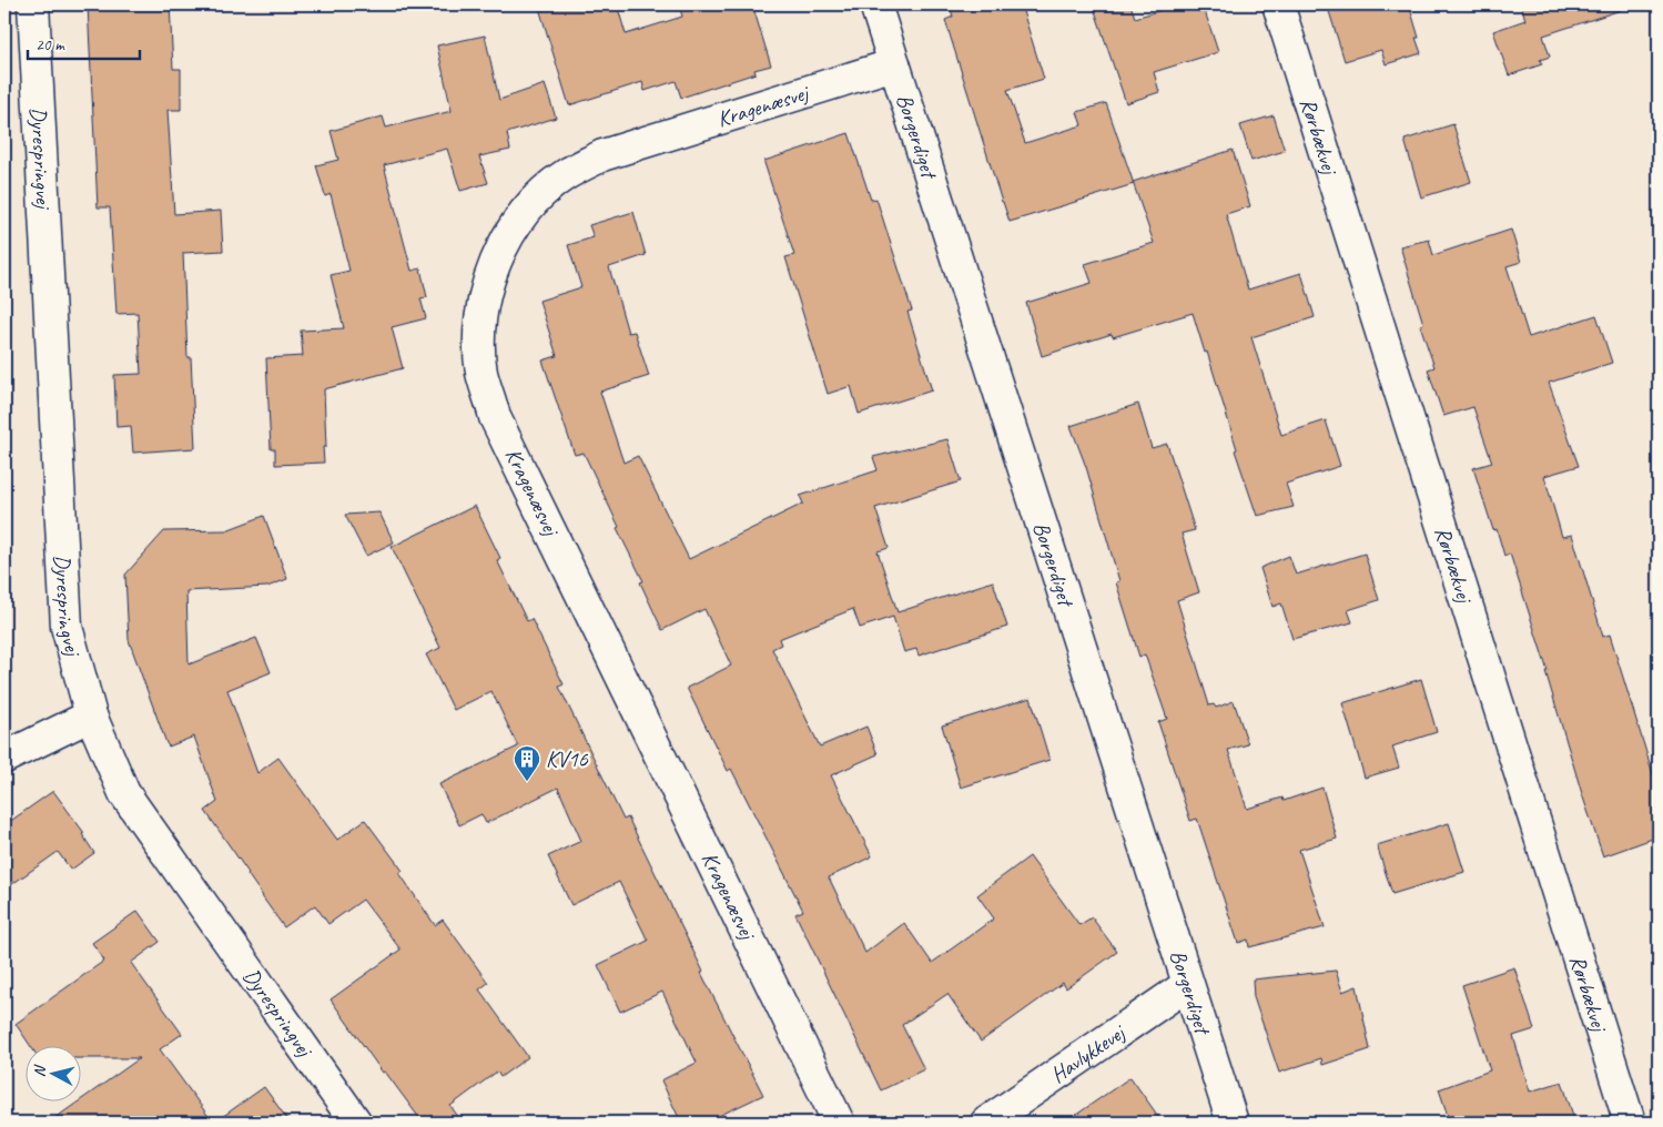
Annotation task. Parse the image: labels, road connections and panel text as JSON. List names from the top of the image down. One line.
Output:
{"streets":{"street":["Kragenæsvej","Borgerdiget","Rørbækvej","Dyrespringvej","Havlykkevej"]},"crossings":[["Kragenæsvej","Borgerdiget"],["Borgerdiget","Havlykkevej"]],"places":{"building":["KV16"]},"scale_bar":"20 m","north":"left"}
